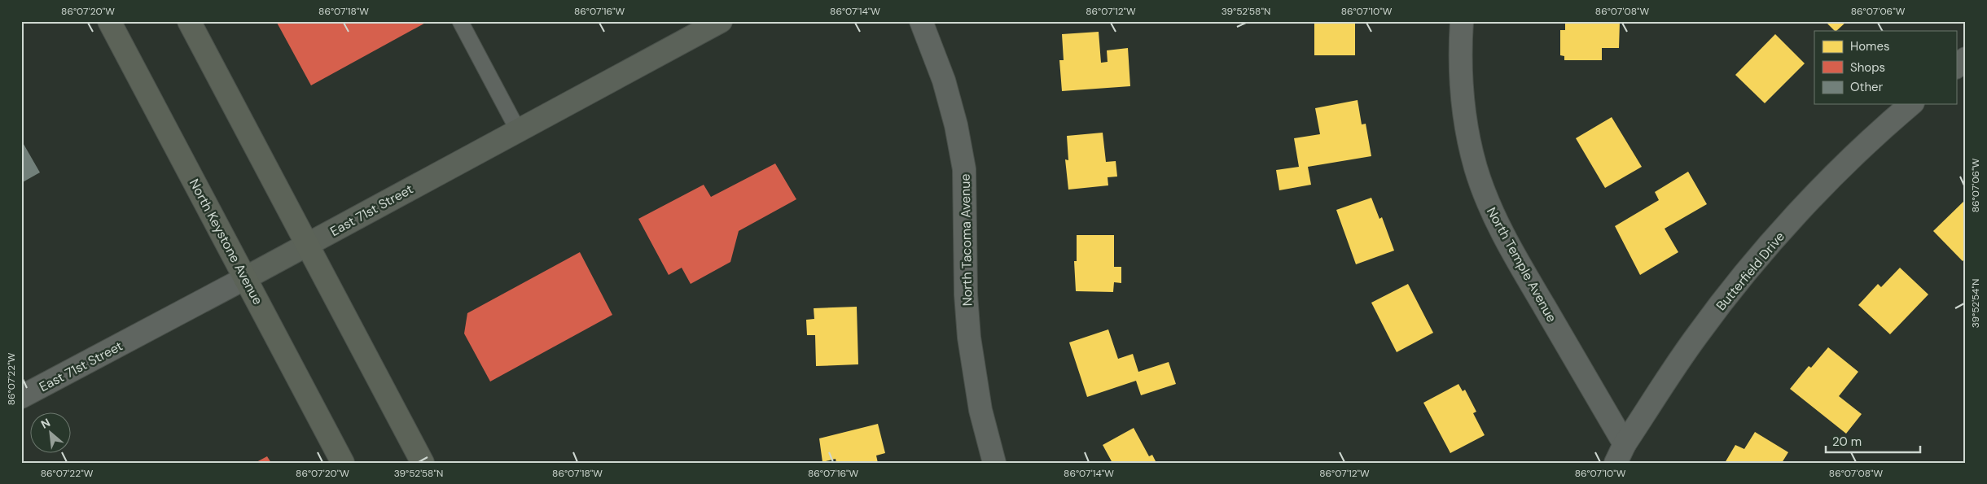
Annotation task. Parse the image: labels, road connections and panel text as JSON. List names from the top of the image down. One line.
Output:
{"streets":{"main road":["East 71st Street","North Keystone Avenue"],"street":["North Tacoma Avenue","North Temple Avenue","Butterfield Drive"]},"crossings":[["East 71st Street","North Keystone Avenue"],["North Temple Avenue","Butterfield Drive"]],"legend":["Homes","Shops","Other"],"scale_bar":"20 m","north":"top left","coordinates":["86°07'20\"W","86°07'18\"W","86°07'16\"W","86°07'14\"W","86°07'12\"W","39°52'58\"N","86°07'10\"W","86°07'08\"W","86°07'06\"W","39°52'54\"N","86°07'22\"W"]}
